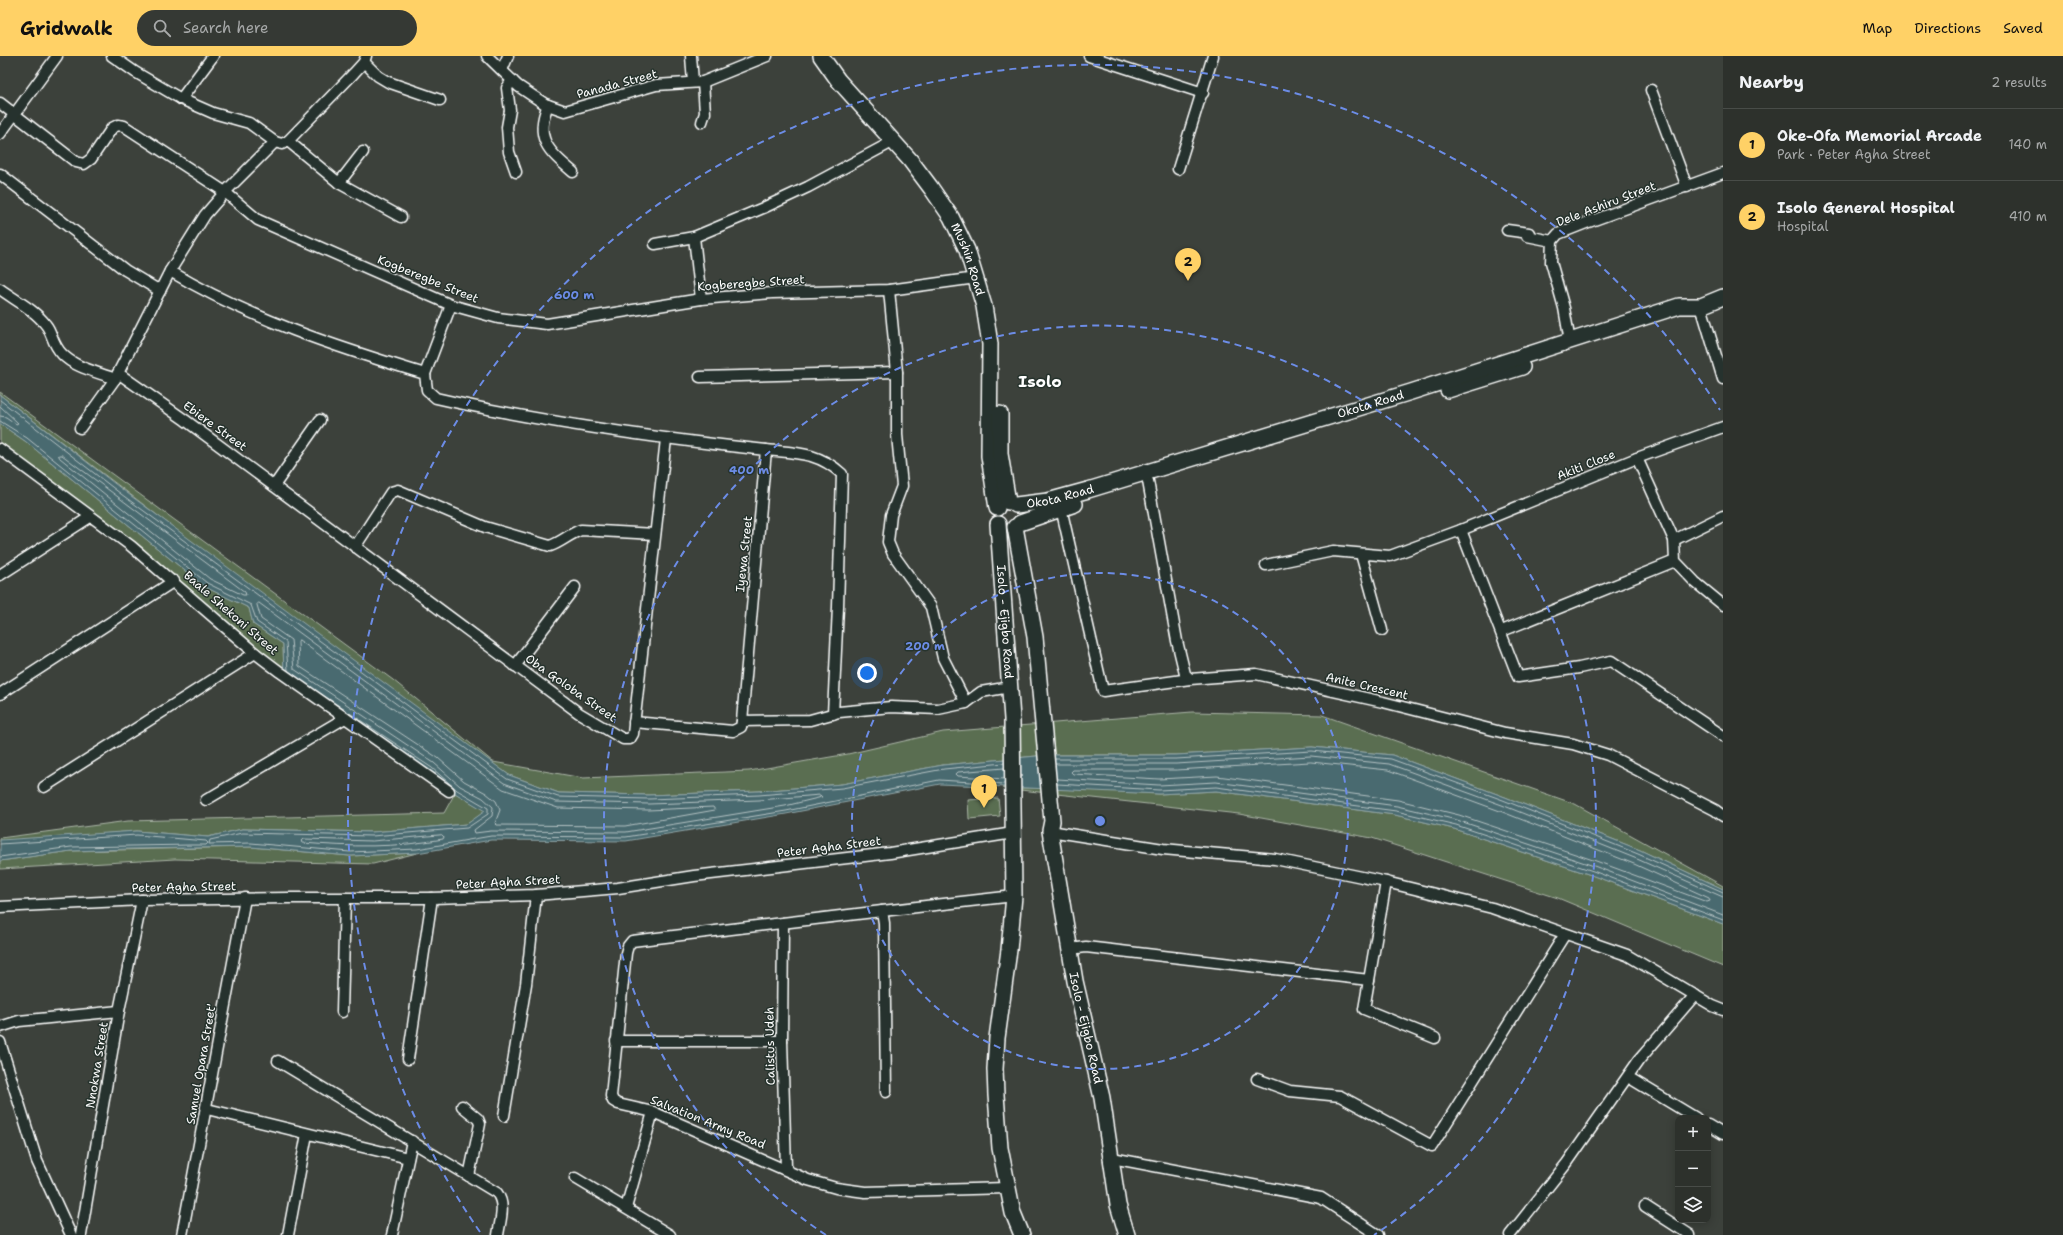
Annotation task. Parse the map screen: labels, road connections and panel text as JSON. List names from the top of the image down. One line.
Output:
{"streets":{"main road":["Mushin Road","Okota Road","Isolo - Ejigbo Road"],"street":["Panada Street","Dele Ashiru Street","Kogberegbe Street","Ebiere Street","Akiti Close","Iyewa Street","Baale Shekoni Street","Anite Crescent","Oba Goloba Street","Peter Agha Street","Calistus Udeh","Samuel Opara Street'","Nnokwa Street","Salvation Army Road"]},"crossings":[["Dele Ashiru Street","Okota Road"],["Mushin Road","Kogberegbe Street"],["Mushin Road","Okota Road"],["Mushin Road","Isolo - Ejigbo Road"],["Okota Road","Isolo - Ejigbo Road"],["Ebiere Street","Oba Goloba Street"],["Isolo - Ejigbo Road","Peter Agha Street"],["Peter Agha Street","Samuel Opara Street'"],["Peter Agha Street","Nnokwa Street"],["Calistus Udeh","Salvation Army Road"]],"districts":["Isolo"],"page":{"header":"Gridwalk","search":"Search here","nav":["Map","Directions","Saved"],"heading":["Nearby","2 results"],"list":[{"mark":"1","name":"Oke-Ofa Memorial Arcade","note":"Park · Peter Agha Street","value":"140 m"},{"mark":"2","name":"Isolo General Hospital","note":"Hospital","value":"410 m"}],"pins":["2","1"],"map_buttons":["+","−"]},"rings":["600 m","400 m","200 m"]}
